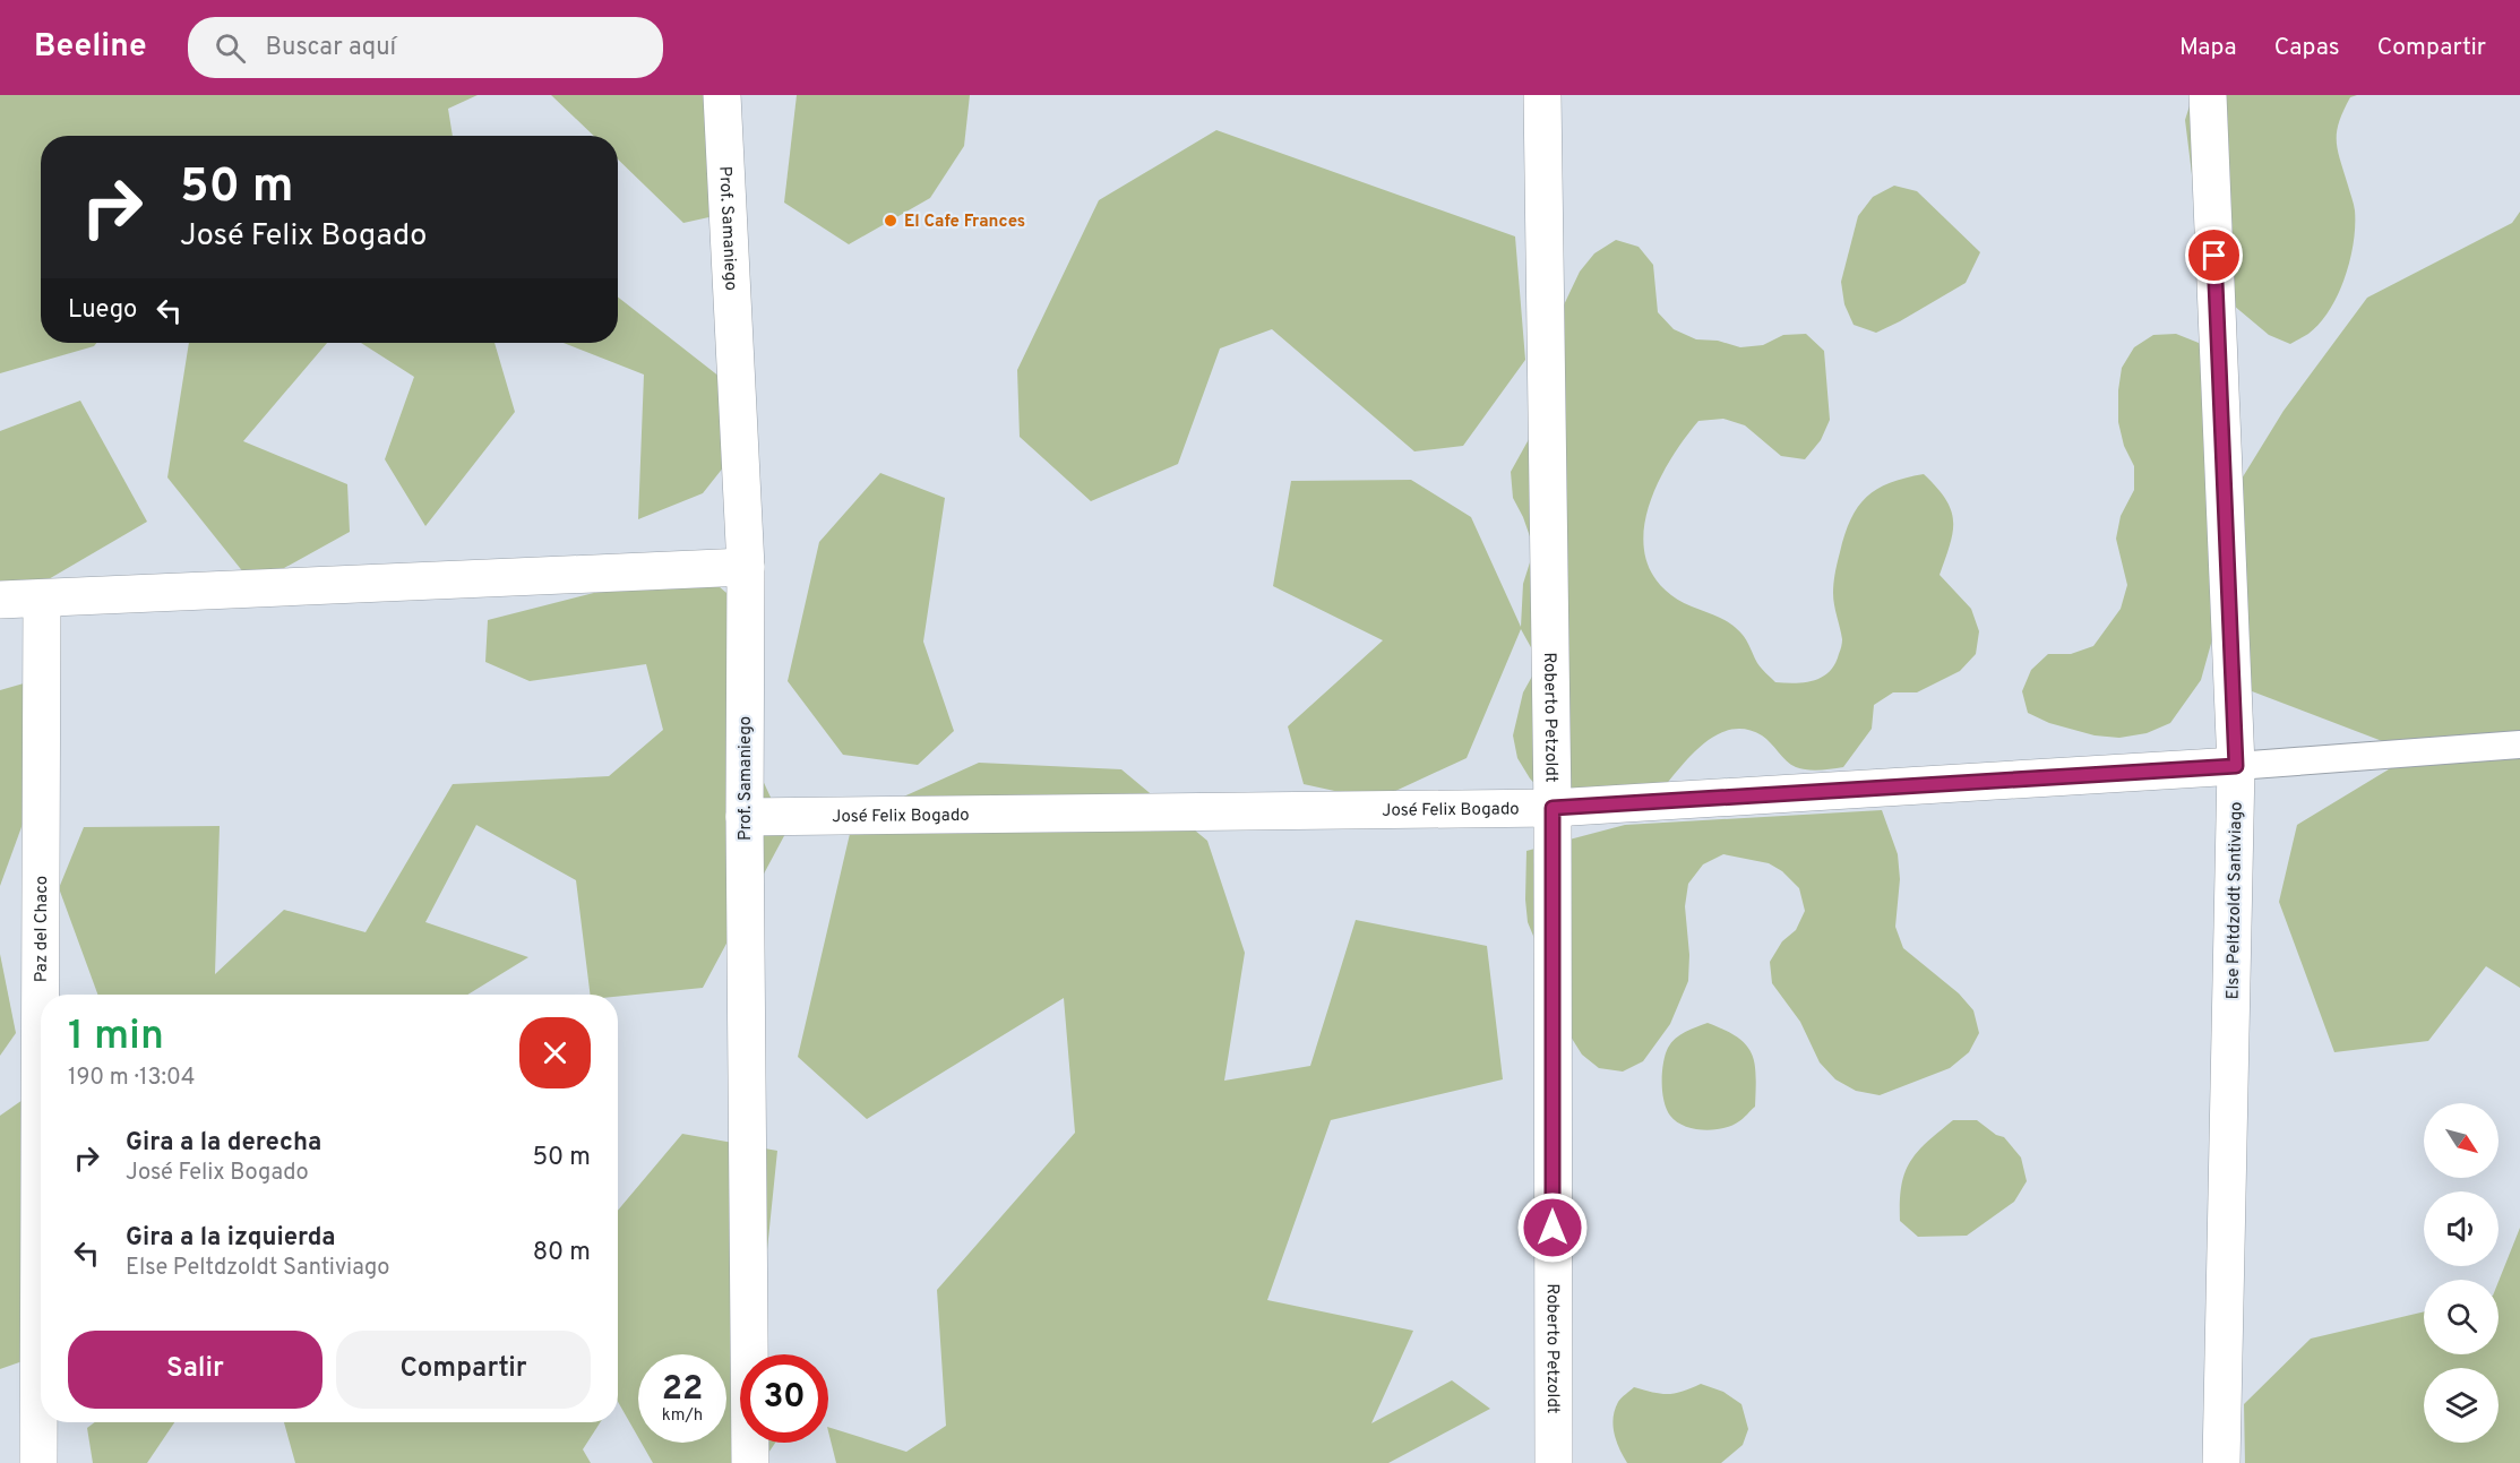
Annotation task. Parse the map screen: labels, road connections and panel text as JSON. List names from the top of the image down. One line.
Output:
{"streets":{"street":["Prof. Samaniego","Roberto Petzoldt","José Felix Bogado","Else Peltdzoldt Santiviago","Paz del Chaco"]},"crossings":[["Prof. Samaniego","José Felix Bogado"],["Roberto Petzoldt","José Felix Bogado"],["José Felix Bogado","Else Peltdzoldt Santiviago"]],"places":["El Cafe Frances"],"north":"bottom right","page":{"header":"Beeline","search":"Buscar aquí","nav":["Mapa","Capas","Compartir"],"turn":["50 m","José Felix Bogado"],"then":"Luego","heading":["1 min","190 m · 13:04"],"list":[{"name":"Gira a la derecha","note":"José Felix Bogado","value":"50 m"},{"name":"Gira a la izquierda","note":"Else Peltdzoldt Santiviago","value":"80 m"}],"buttons":["Salir","Compartir"],"speed":"22 km/h","limit":"30"}}
